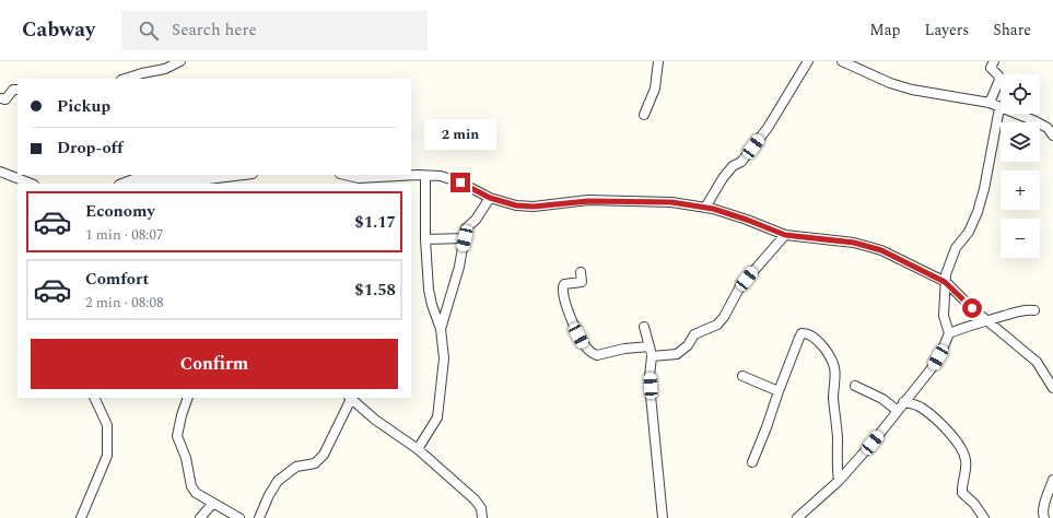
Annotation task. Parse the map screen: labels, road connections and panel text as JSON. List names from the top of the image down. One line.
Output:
{"page":{"header":"Cabway","search":"Search here","nav":["Map","Layers","Share"],"map_buttons":["+","−"],"banner":["Pickup","Drop-off"],"bubble":"2 min","list":[{"name":"Economy","note":"1 min · 08:07","value":"$1.17"},{"name":"Comfort","note":"2 min · 08:08","value":"$1.58"}],"buttons":"Confirm"}}
